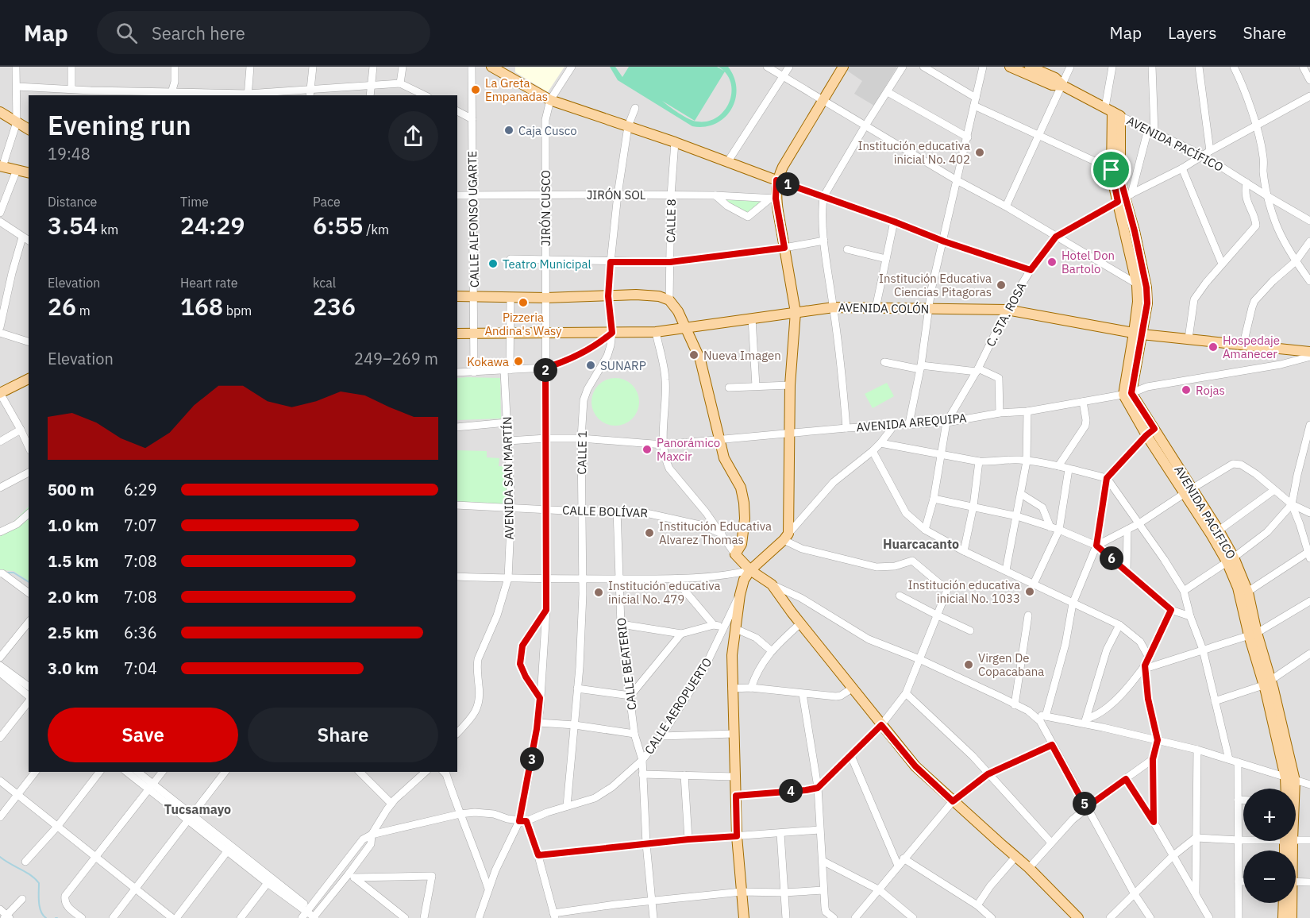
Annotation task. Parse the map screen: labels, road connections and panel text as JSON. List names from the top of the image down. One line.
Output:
{"streets":{"main road":["AVENIDA PACÍFICO","AVENIDA COLÓN","AVENIDA PACIFICO"],"street":["JIRÓN SOL","JIRÓN CUSCO","CALLE ALFONSO UGARTE","CALLE 8","C. STA. ROSA","AVENIDA AREQUIPA","CALLE 1","AVENIDA SAN MARTÍN","CALLE BOLÍVAR","CALLE BEATERIO","CALLE AEROPUERTO"]},"crossings":[["AVENIDA PACÍFICO","C. STA. ROSA"],["JIRÓN SOL","JIRÓN CUSCO"],["JIRÓN SOL","CALLE ALFONSO UGARTE"],["JIRÓN SOL","CALLE 8"],["JIRÓN SOL","CALLE 1"],["JIRÓN CUSCO","AVENIDA COLÓN"],["JIRÓN CUSCO","AVENIDA AREQUIPA"],["JIRÓN CUSCO","CALLE BOLÍVAR"],["JIRÓN CUSCO","CALLE AEROPUERTO"],["CALLE ALFONSO UGARTE","AVENIDA COLÓN"],["AVENIDA COLÓN","C. STA. ROSA"],["AVENIDA COLÓN","CALLE 1"],["AVENIDA COLÓN","AVENIDA SAN MARTÍN"],["C. STA. ROSA","AVENIDA AREQUIPA"],["AVENIDA AREQUIPA","CALLE 1"],["AVENIDA AREQUIPA","AVENIDA SAN MARTÍN"],["AVENIDA AREQUIPA","AVENIDA PACIFICO"],["CALLE 1","CALLE BOLÍVAR"],["CALLE 1","CALLE AEROPUERTO"],["AVENIDA SAN MARTÍN","CALLE BOLÍVAR"],["CALLE BOLÍVAR","CALLE BEATERIO"],["CALLE BEATERIO","CALLE AEROPUERTO"]],"districts":["Huarcacanto","Tucsamayo"],"places":["La Greta Empanadas","Caja Cusco","Institución educativa inicial No. 402","Hotel Don Bartolo","Teatro Municipal","Institución Educativa Ciencias Pitagoras","Pizzeria Andina's Wasy","Hospedaje Amanecer","Nueva Imagen","Kokawa","SUNARP","Rojas","Panorámico Maxcir","Institución Educativa Alvarez Thomas","Institución educativa inicial No. 1033","Institución educativa inicial No. 479","Virgen De Copacabana"],"page":{"header":"Map","search":"Search here","nav":["Map","Layers","Share"],"heading":["Evening run","19:48"],"pins":["1","2","6","3","4","5"],"stats":[["Distance","3.54 km"],["Time","24:29"],["Pace","6:55 /km"],["Elevation","26 m"],["Heart rate","168 bpm"],["kcal","236"]],"chart":["Elevation","249–269 m"],"list":[{"name":"500 m","note":"6:29"},{"name":"1.0 km","note":"7:07"},{"name":"1.5 km","note":"7:08"},{"name":"2.0 km","note":"7:08"},{"name":"2.5 km","note":"6:36"},{"name":"3.0 km","note":"7:04"}],"buttons":["Save","Share"],"map_buttons":["+","−"]}}
